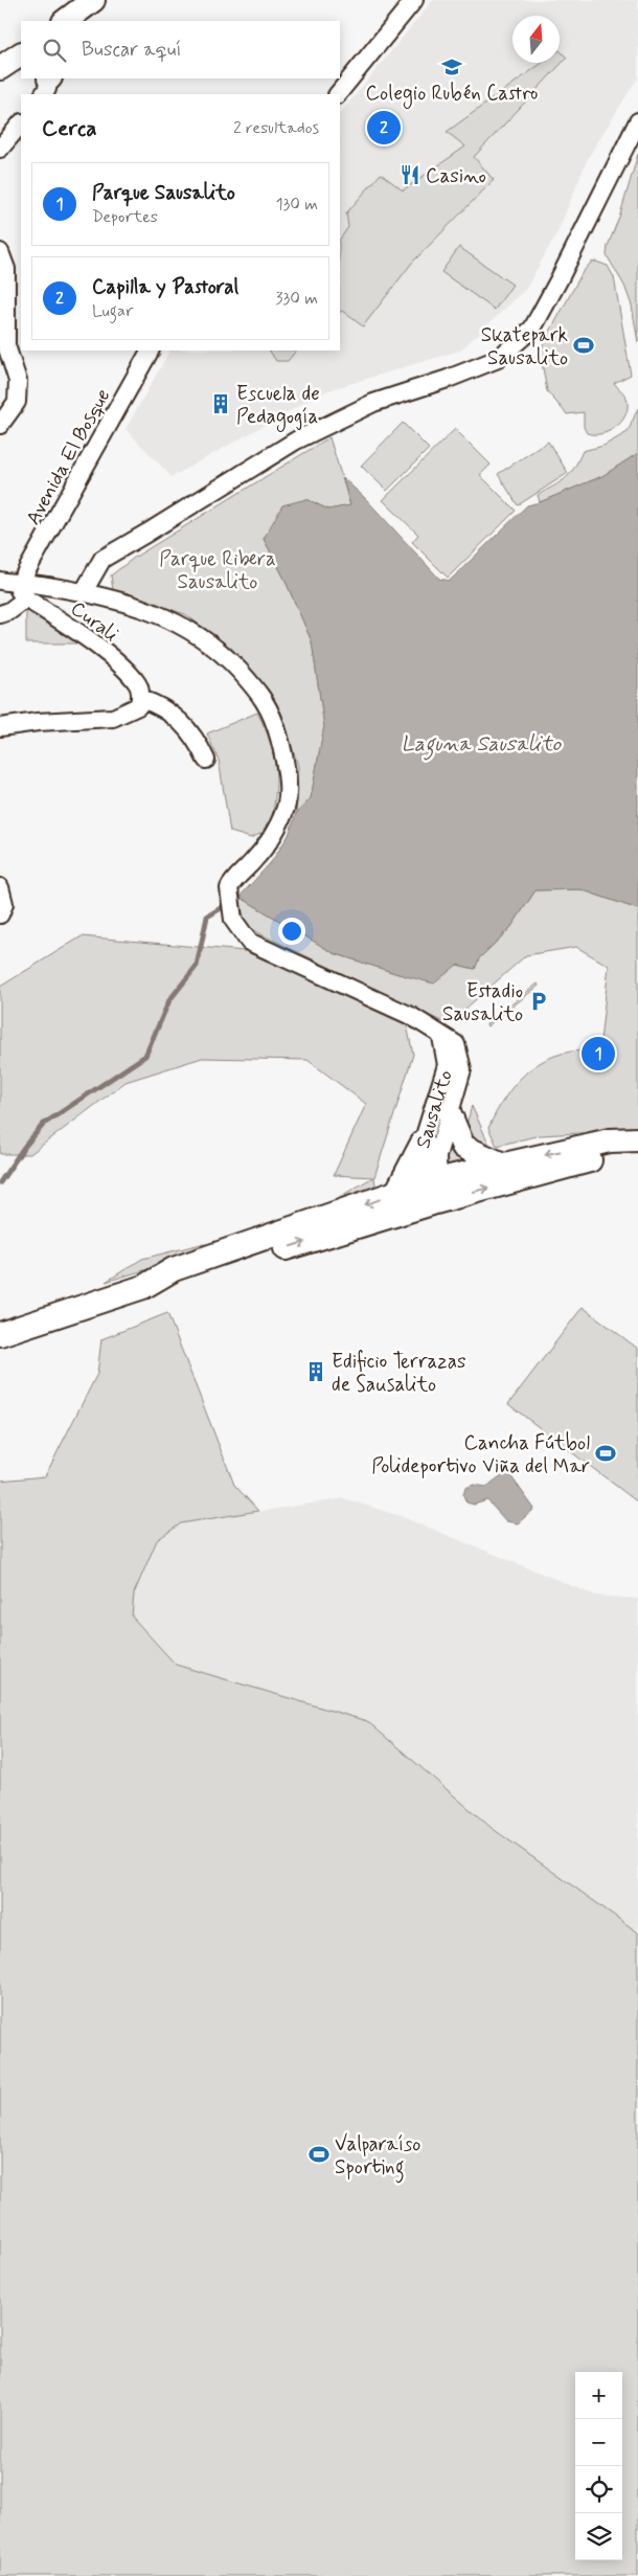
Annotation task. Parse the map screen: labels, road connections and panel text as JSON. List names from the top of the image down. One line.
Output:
{"streets":{"street":["Avenida El Bosque","Curali","Sausalito"]},"crossings":[["Avenida El Bosque","Curali"]],"water":["Laguna Sausalito"],"parks":["Parque Ribera Sausalito"],"places":{"school or university":["Colegio Rubén Castro"],"restaurant":["Casino"],"sports":["Skatepark Sausalito","Cancha Fútbol Polideportivo Viña del Mar","Valparaíso Sporting"],"building":["Escuela de Pedagogía","Edificio Terrazas de Sausalito"],"parking":["Estadio Sausalito"]},"north":"top","page":{"search":"Buscar aquí","heading":["Cerca","2 resultados"],"pins":["2","1"],"list":[{"mark":"1","name":"Parque Sausalito","note":"Deportes","value":"130 m"},{"mark":"2","name":"Capilla y Pastoral","note":"Lugar","value":"330 m"}],"map_buttons":["+","−"]}}
